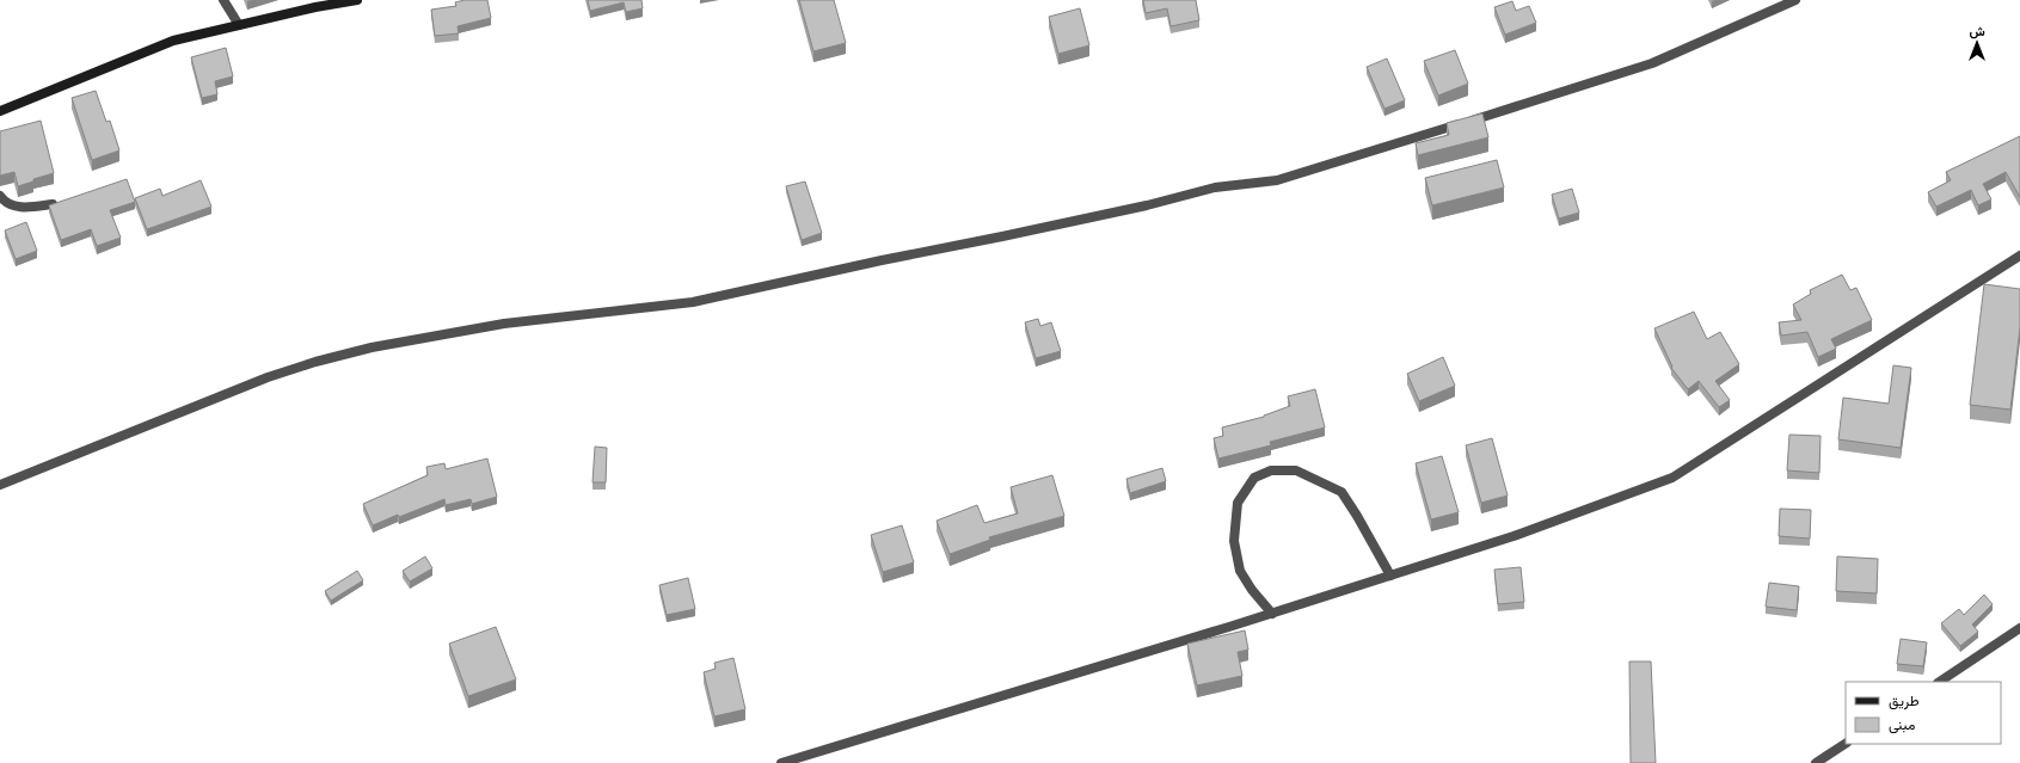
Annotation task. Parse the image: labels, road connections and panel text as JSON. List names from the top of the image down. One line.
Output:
{"legend":["طريق","مبنى"],"north":"top"}
